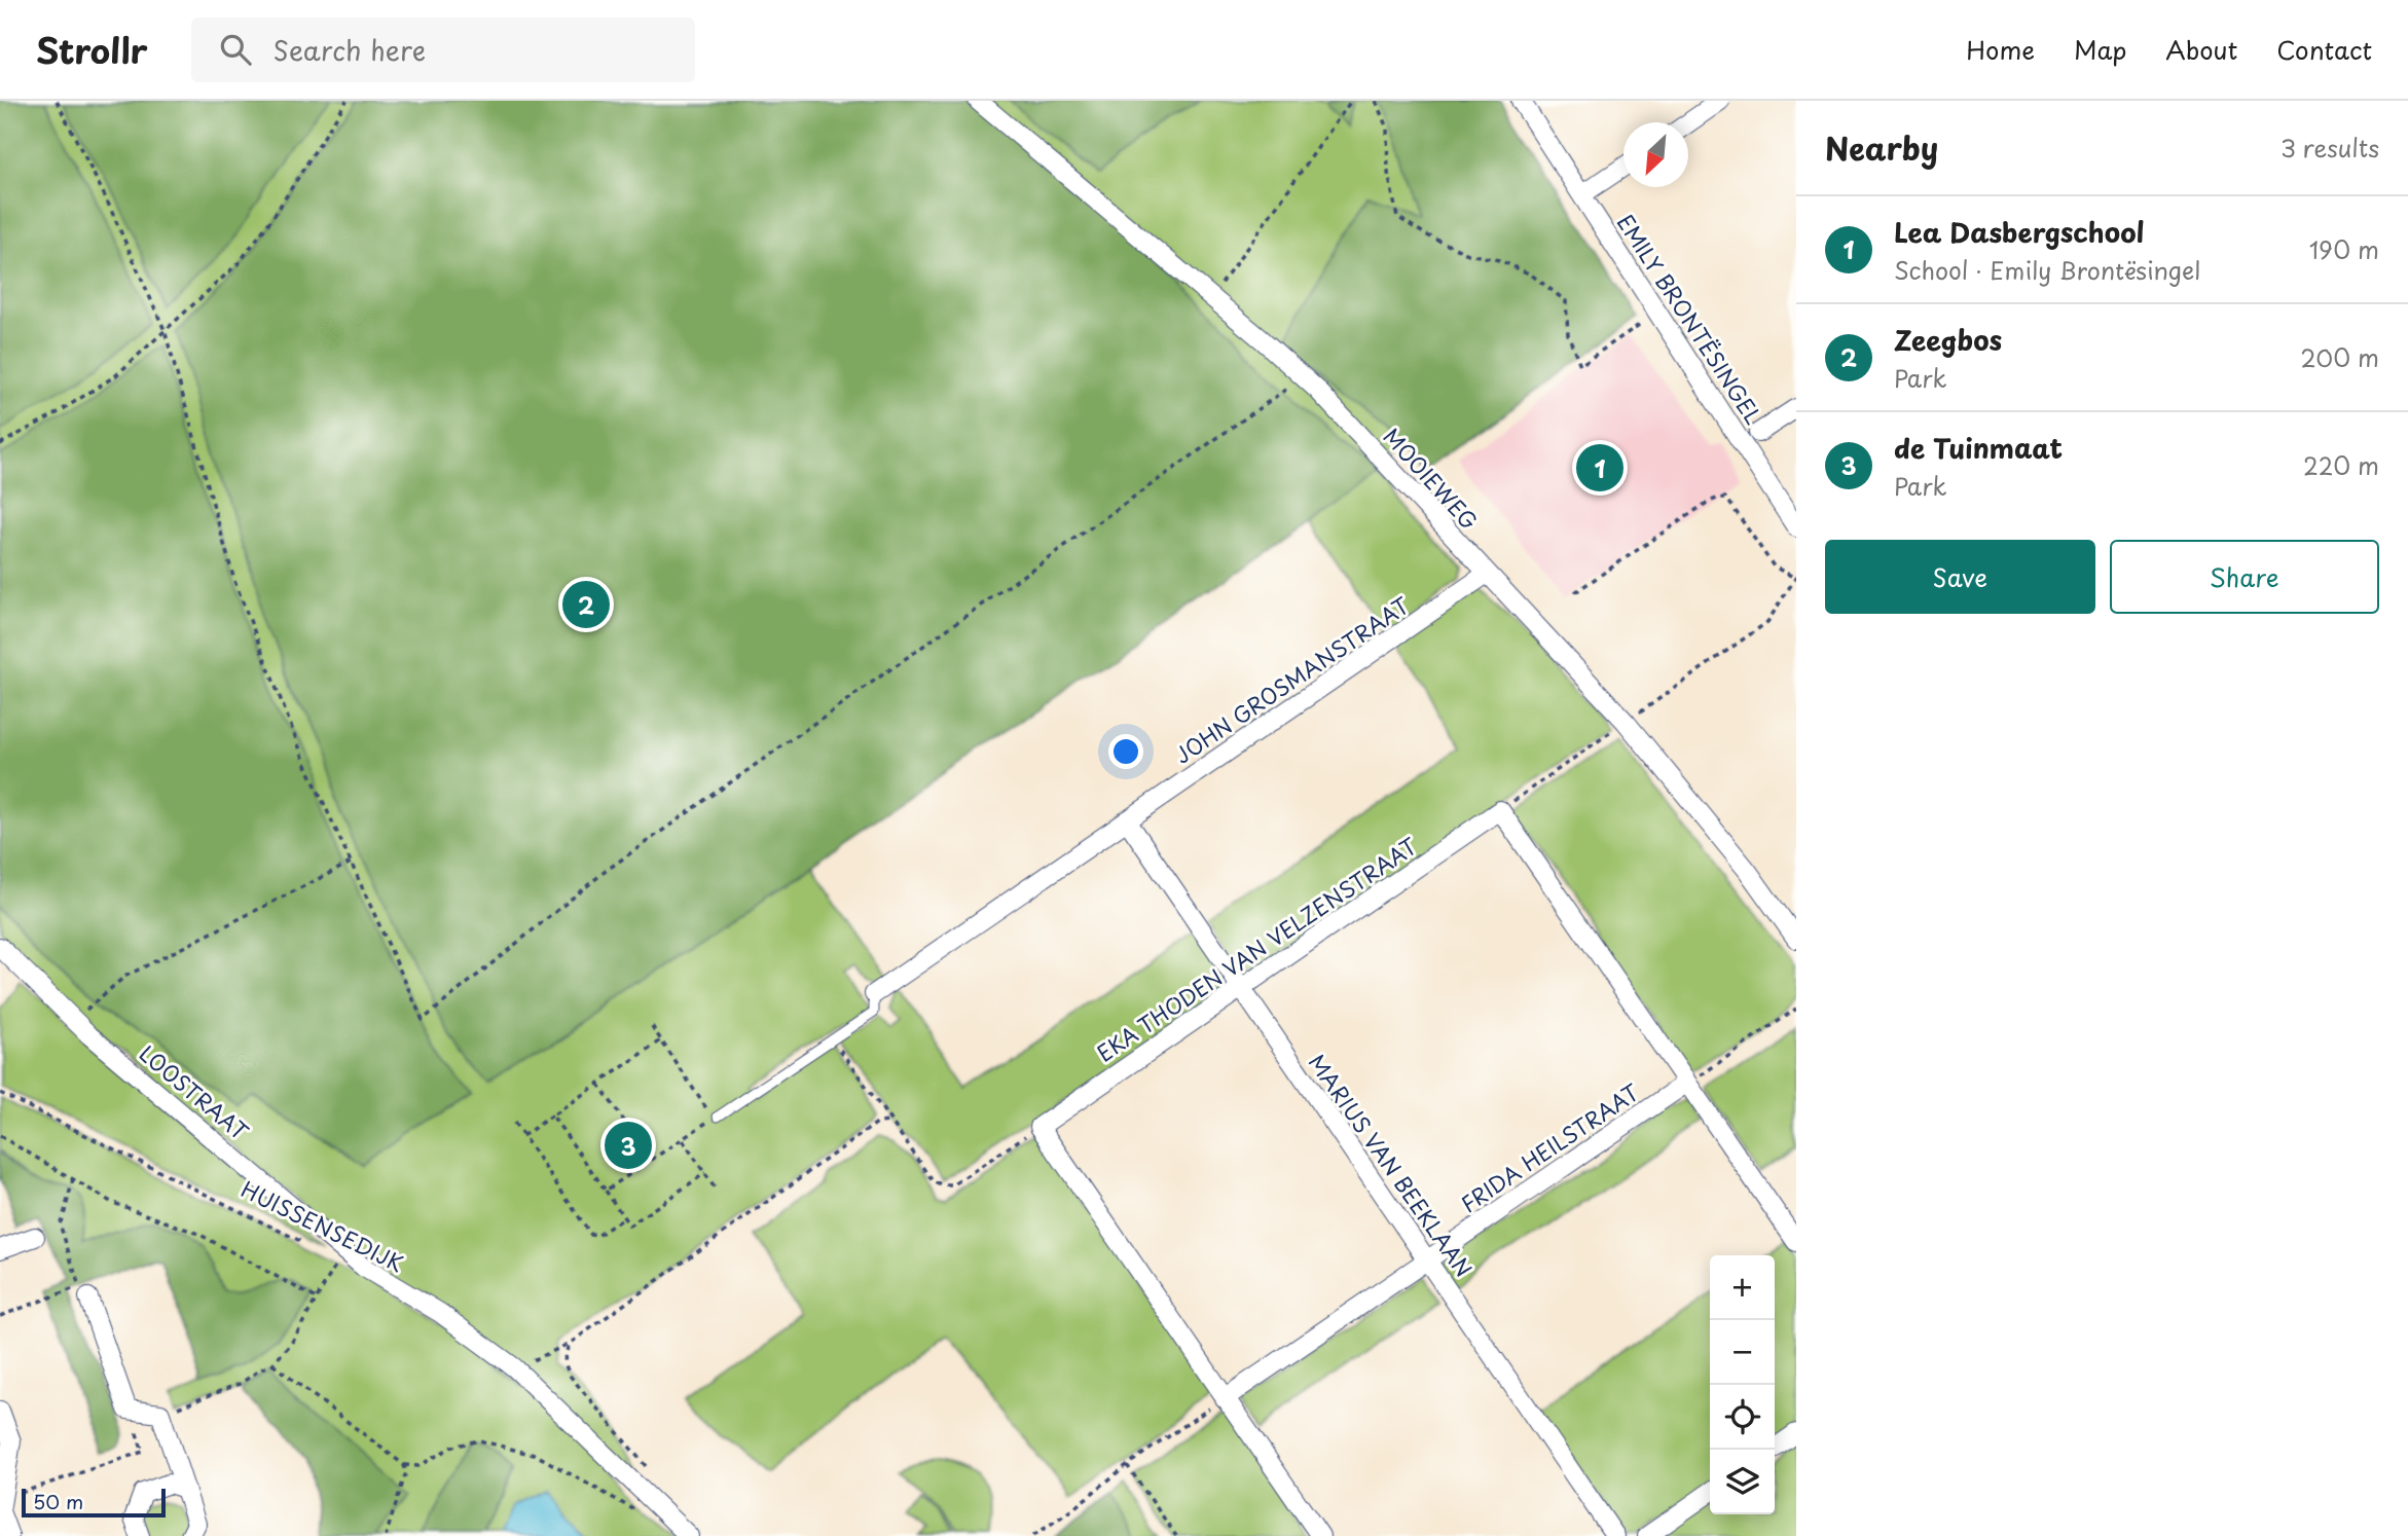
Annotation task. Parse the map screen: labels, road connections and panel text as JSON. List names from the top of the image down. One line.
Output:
{"streets":{"street":["EMILY BRONTËSINGEL","MOOIEWEG","JOHN GROSMANSTRAAT","EKA THODEN VAN VELZENSTRAAT","LOOSTRAAT","FRIDA HEILSTRAAT","MARIUS VAN BEEKLAAN","HUISSENSEDIJK"]},"crossings":[["MOOIEWEG","JOHN GROSMANSTRAAT"],["JOHN GROSMANSTRAAT","MARIUS VAN BEEKLAAN"],["EKA THODEN VAN VELZENSTRAAT","MARIUS VAN BEEKLAAN"],["LOOSTRAAT","HUISSENSEDIJK"],["FRIDA HEILSTRAAT","MARIUS VAN BEEKLAAN"]],"scale_bar":"50 m","north":"bottom left","page":{"header":"Strollr","search":"Search here","nav":["Home","Map","About","Contact"],"heading":["Nearby","3 results"],"list":[{"mark":"1","name":"Lea Dasbergschool","note":"School · Emily Brontësingel","value":"190 m"},{"mark":"2","name":"Zeegbos","note":"Park","value":"200 m"},{"mark":"3","name":"de Tuinmaat","note":"Park","value":"220 m"}],"pins":["1","2","3"],"buttons":["Save","Share"],"map_buttons":["+","−"],"scale":"50 m"}}
